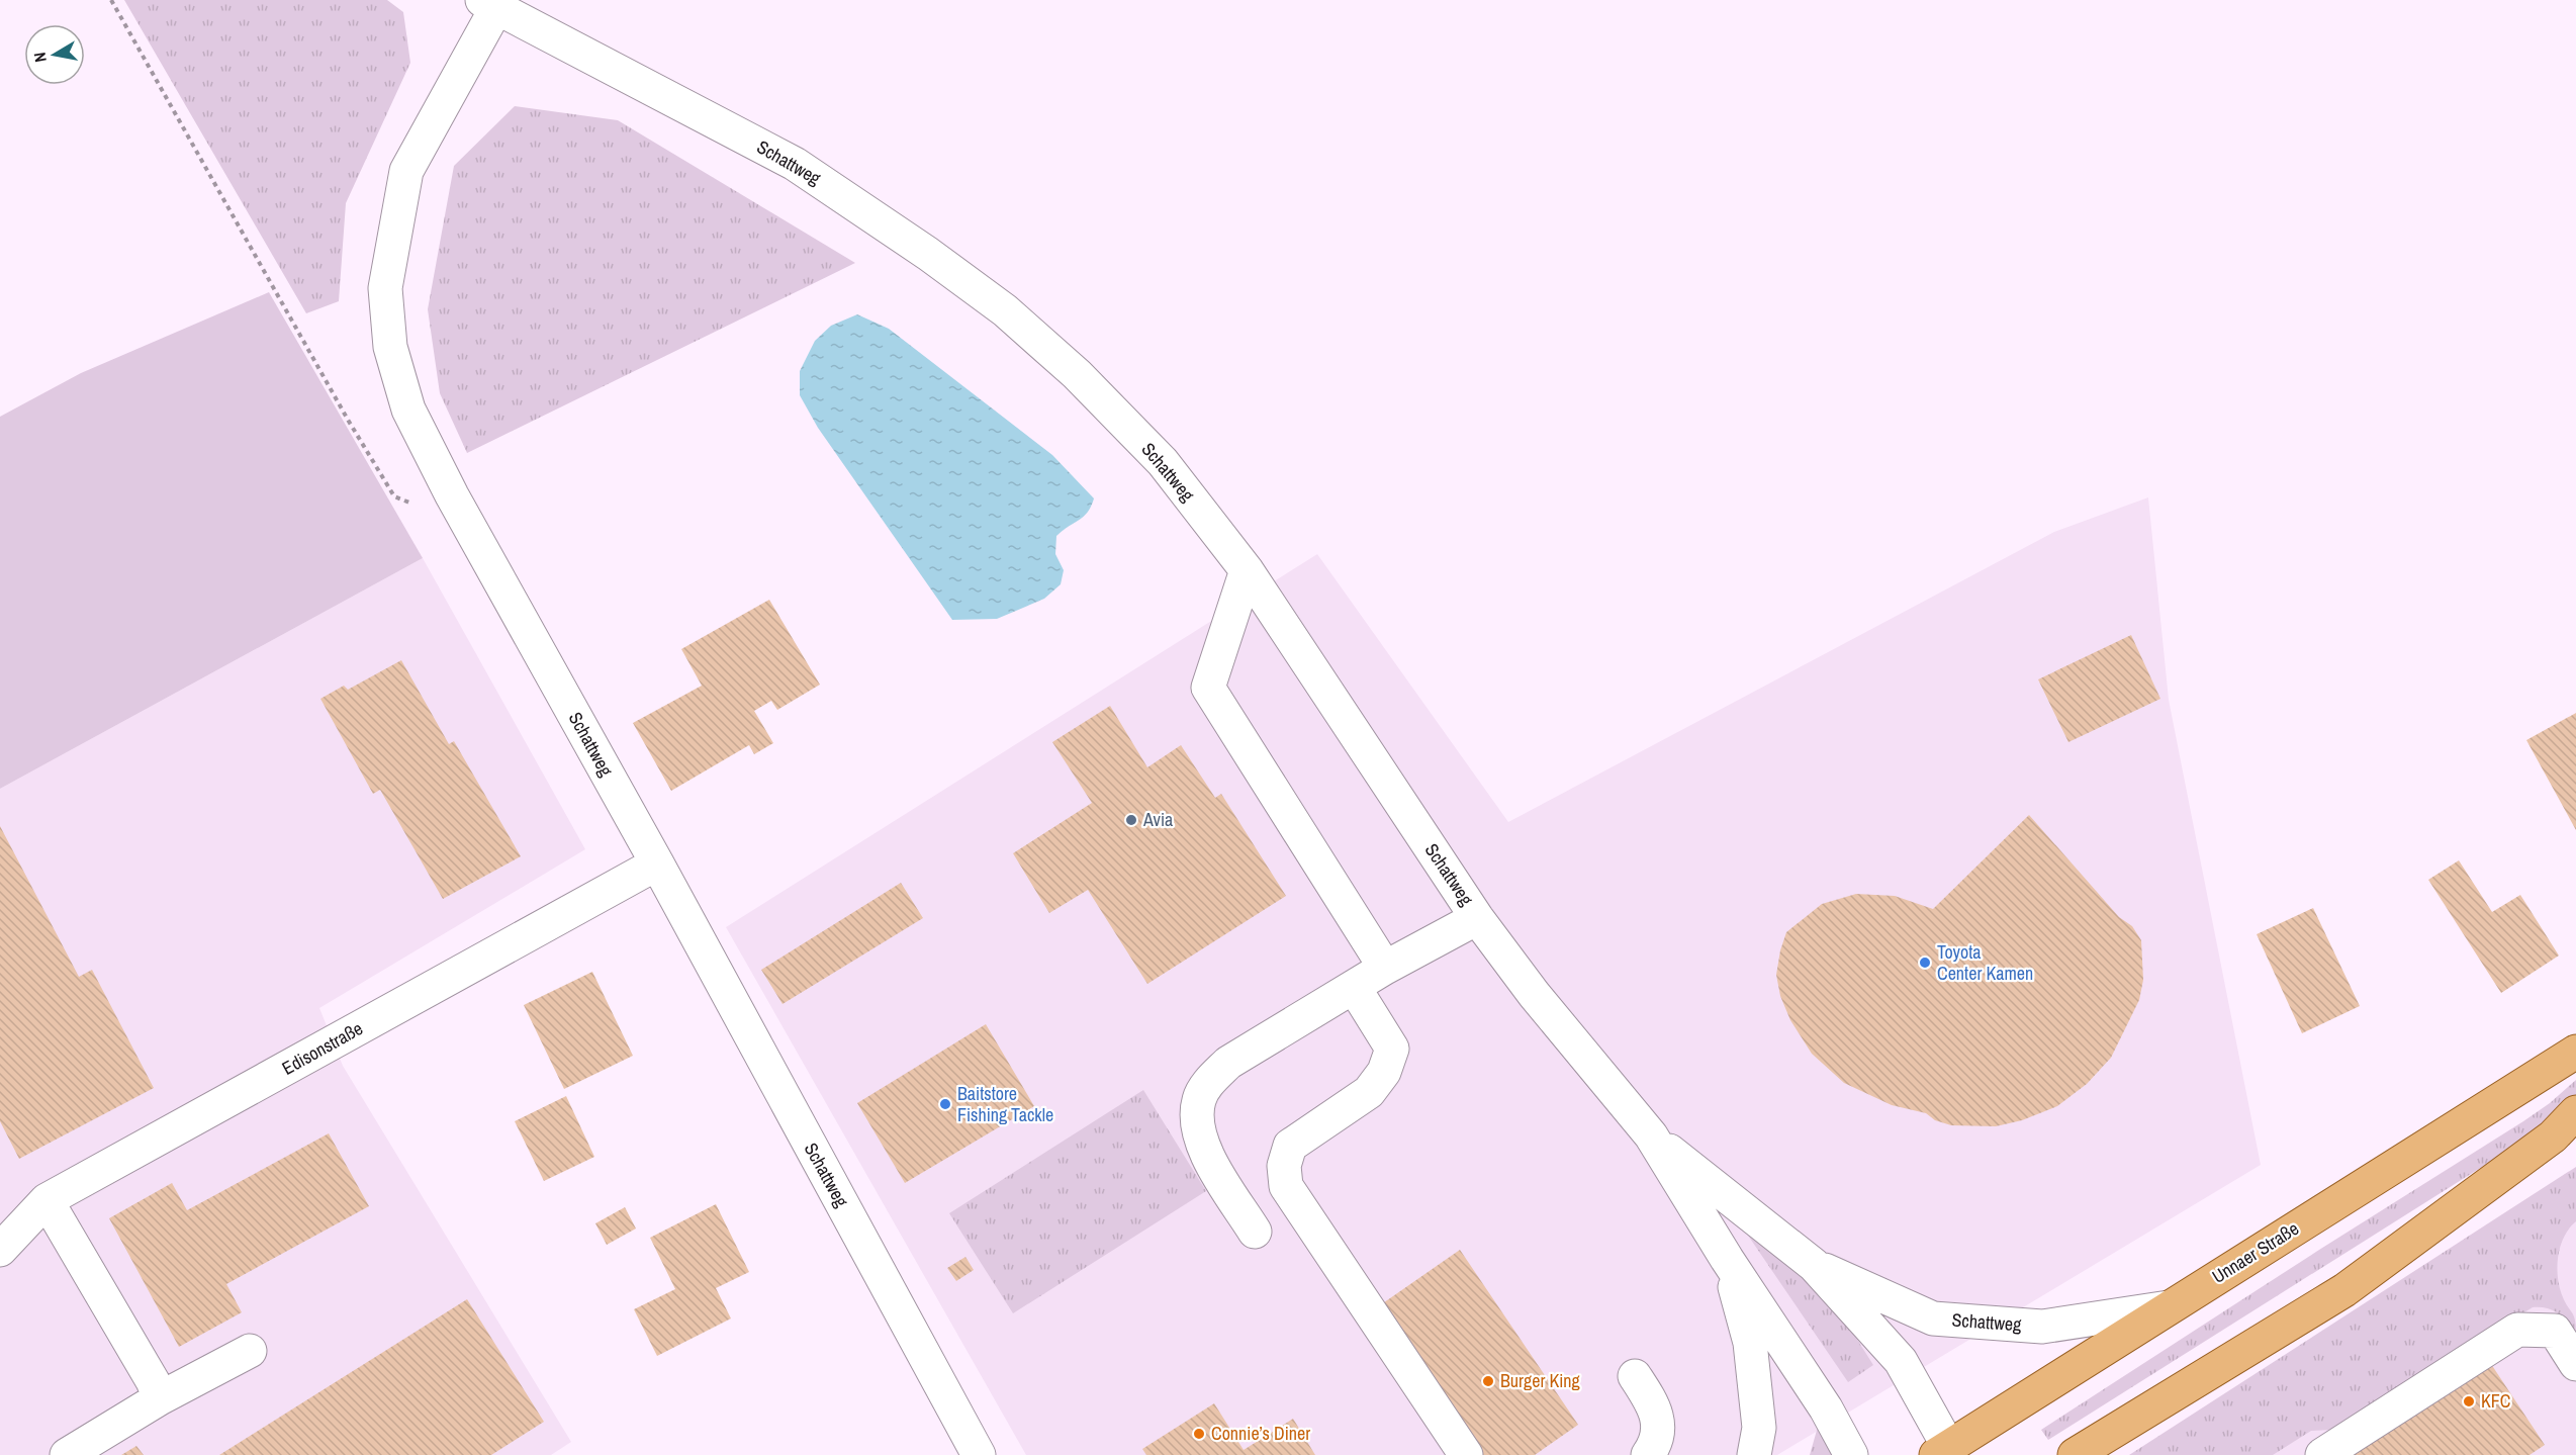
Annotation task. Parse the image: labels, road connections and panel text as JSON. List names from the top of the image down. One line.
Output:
{"streets":{"main road":["Unnaer Straße"],"street":["Schattweg","Edisonstraße"]},"crossings":[["Schattweg","Edisonstraße"],["Schattweg","Unnaer Straße"]],"places":["Avia","Toyota Center Kamen","Baitstore Fishing Tackle","Burger King","KFC","Connie’s Diner"],"north":"left"}
